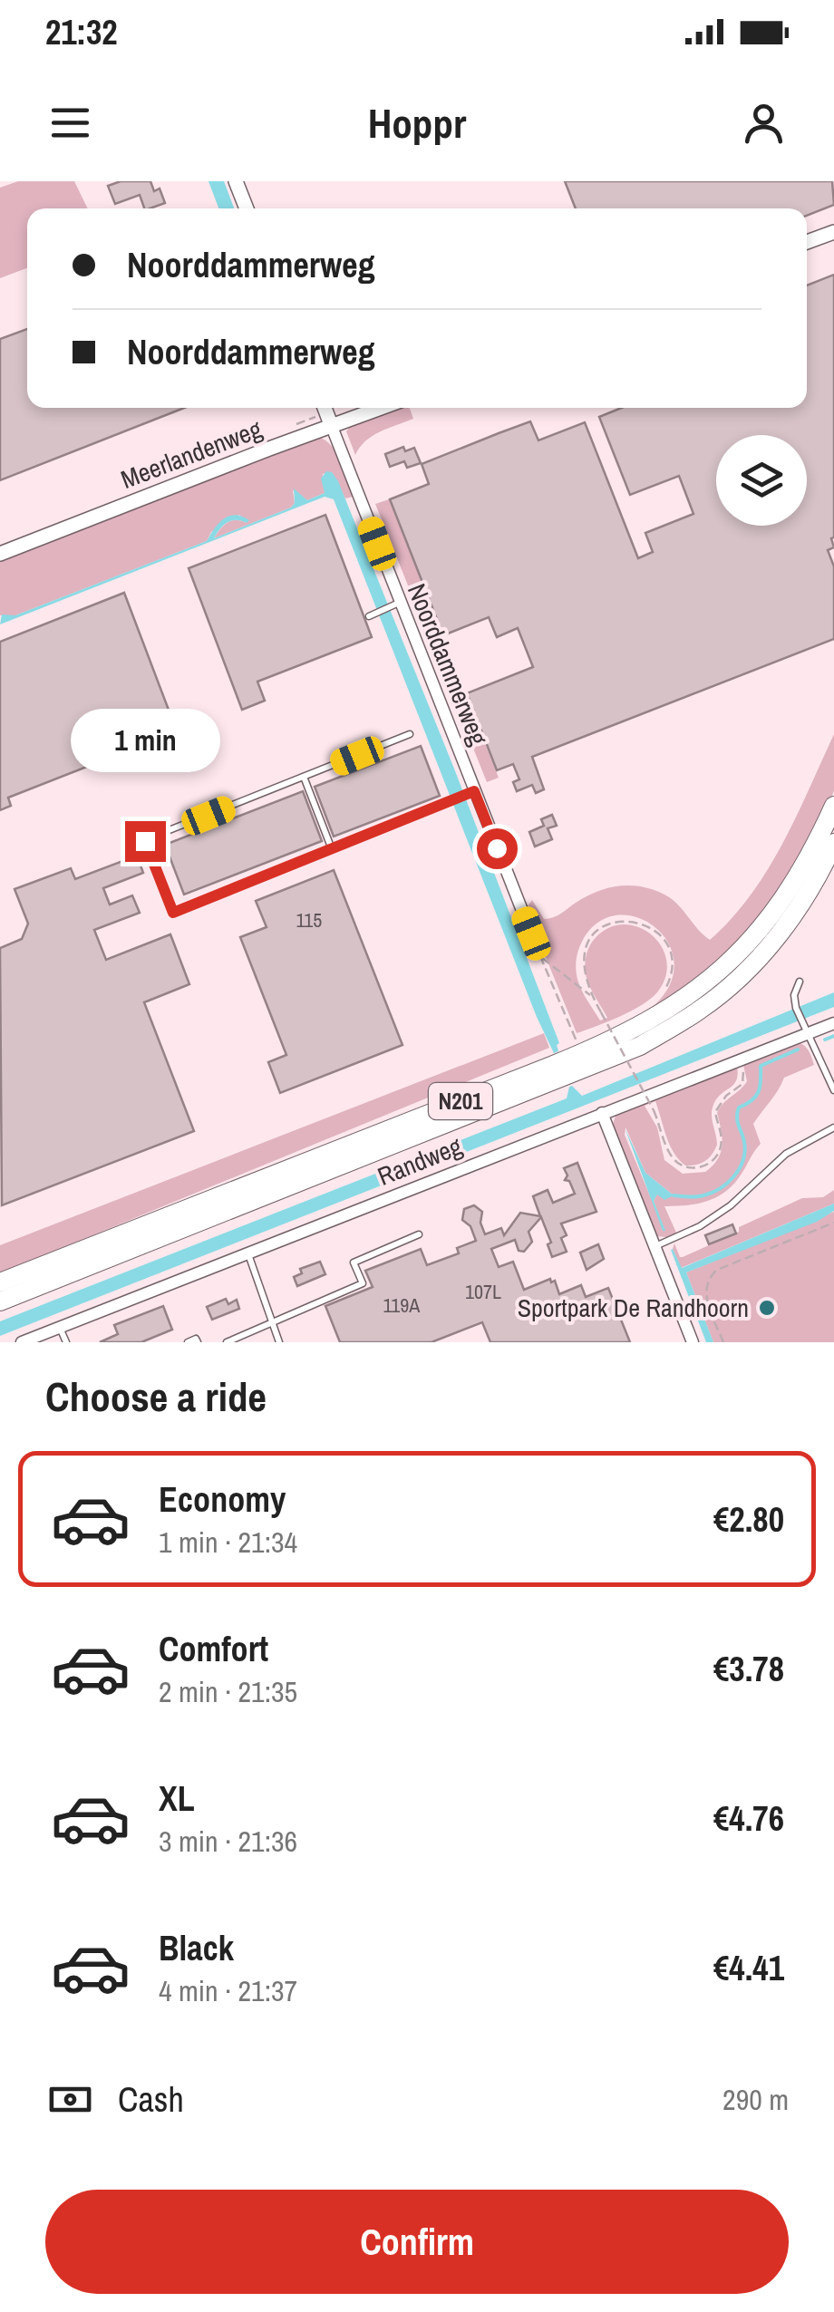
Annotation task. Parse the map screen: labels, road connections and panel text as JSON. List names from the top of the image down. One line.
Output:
{"streets":{"highway":["N201"],"street":["Meerlandenweg","Noorddammerweg","Randweg"]},"crossings":[["Meerlandenweg","Noorddammerweg"]],"places":["Sportpark De Randhoorn"],"house_numbers":["115","107L","119A"],"page":{"status":"21:32","header":"Hoppr","banner":["Noorddammerweg","Noorddammerweg"],"bubble":"1 min","heading":"Choose a ride","list":[{"name":"Economy","note":"1 min · 21:34","value":"€2.80"},{"name":"Comfort","note":"2 min · 21:35","value":"€3.78"},{"name":"XL","note":"3 min · 21:36","value":"€4.76"},{"name":"Black","note":"4 min · 21:37","value":"€4.41"}],"pay":["Cash","290 m"],"buttons":"Confirm"}}
